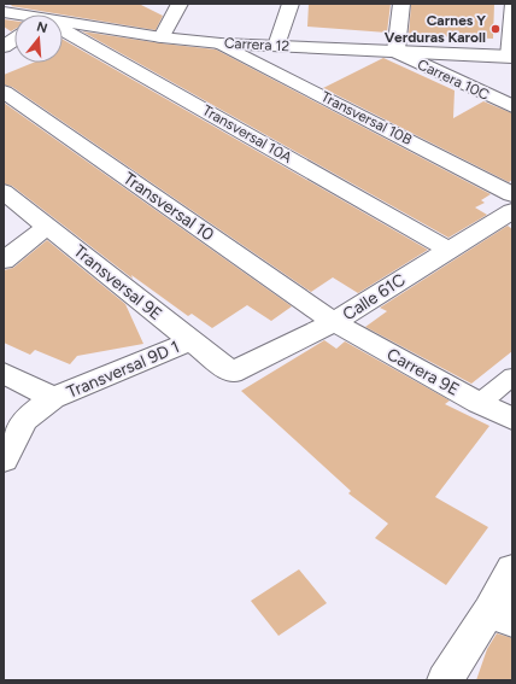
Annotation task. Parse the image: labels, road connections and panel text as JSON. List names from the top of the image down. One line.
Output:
{"streets":{"street":["Carrera 12","Carrera 10C","Transversal 10B","Transversal 10A","Transversal 10","Transversal 9E","Calle 61C","Transversal 9D 1","Carrera 9E"]},"crossings":[["Carrera 12","Carrera 10C"],["Carrera 12","Transversal 10B"],["Transversal 10A","Calle 61C"],["Transversal 10","Calle 61C"],["Transversal 10","Carrera 9E"],["Transversal 9E","Calle 61C"],["Transversal 9E","Transversal 9D 1"],["Calle 61C","Carrera 9E"]],"places":["Carnes Y Verduras Karoll"],"north":"top"}
